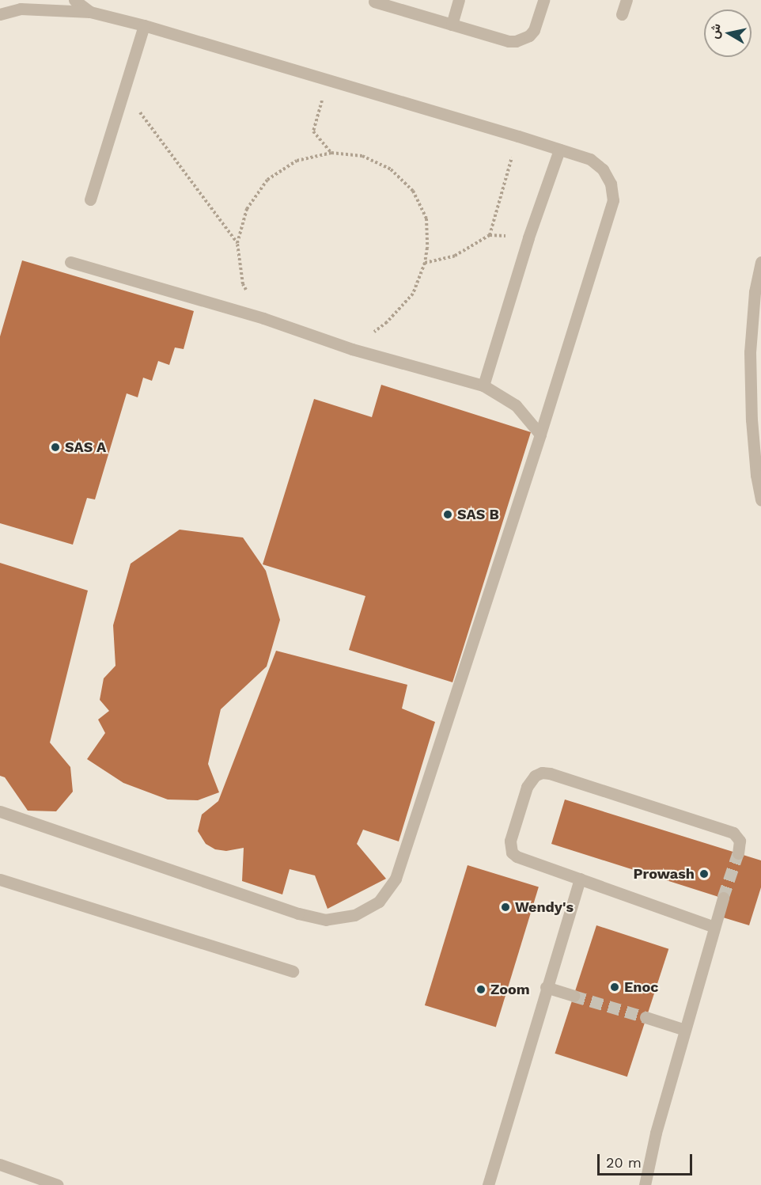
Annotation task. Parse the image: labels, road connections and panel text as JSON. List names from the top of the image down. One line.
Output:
{"places":["SAS A","SAS B","Prowash","Wendy's","Enoc","Zoom"],"scale_bar":"20 m","north":"left"}
